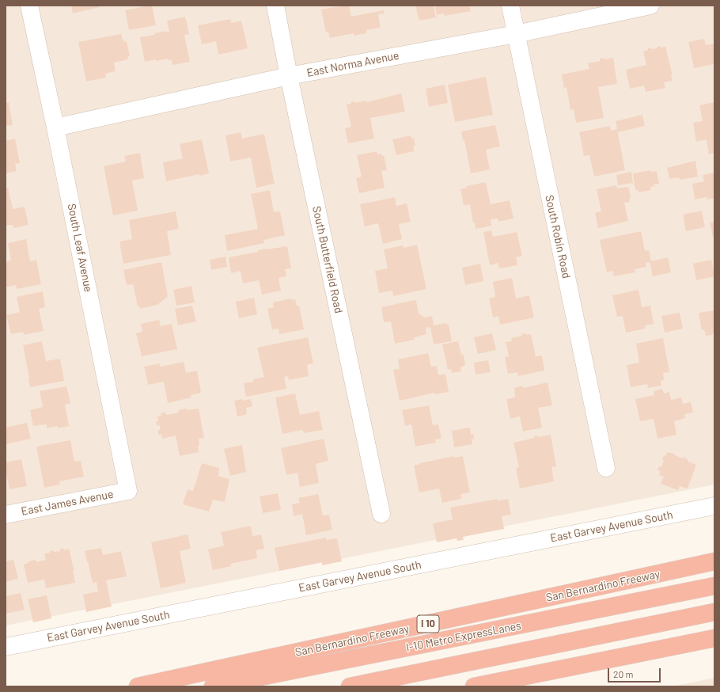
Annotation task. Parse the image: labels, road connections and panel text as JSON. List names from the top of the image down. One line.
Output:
{"streets":{"highway":["San Bernardino Freeway","I 10","I-10 Metro ExpressLanes"],"street":["East Norma Avenue","South Robin Road","South Leaf Avenue","South Butterfield Road","East James Avenue","East Garvey Avenue South"]},"crossings":[["East Norma Avenue","South Robin Road"],["East Norma Avenue","South Leaf Avenue"],["East Norma Avenue","South Butterfield Road"],["South Leaf Avenue","East James Avenue"]],"scale_bar":"20 m"}
